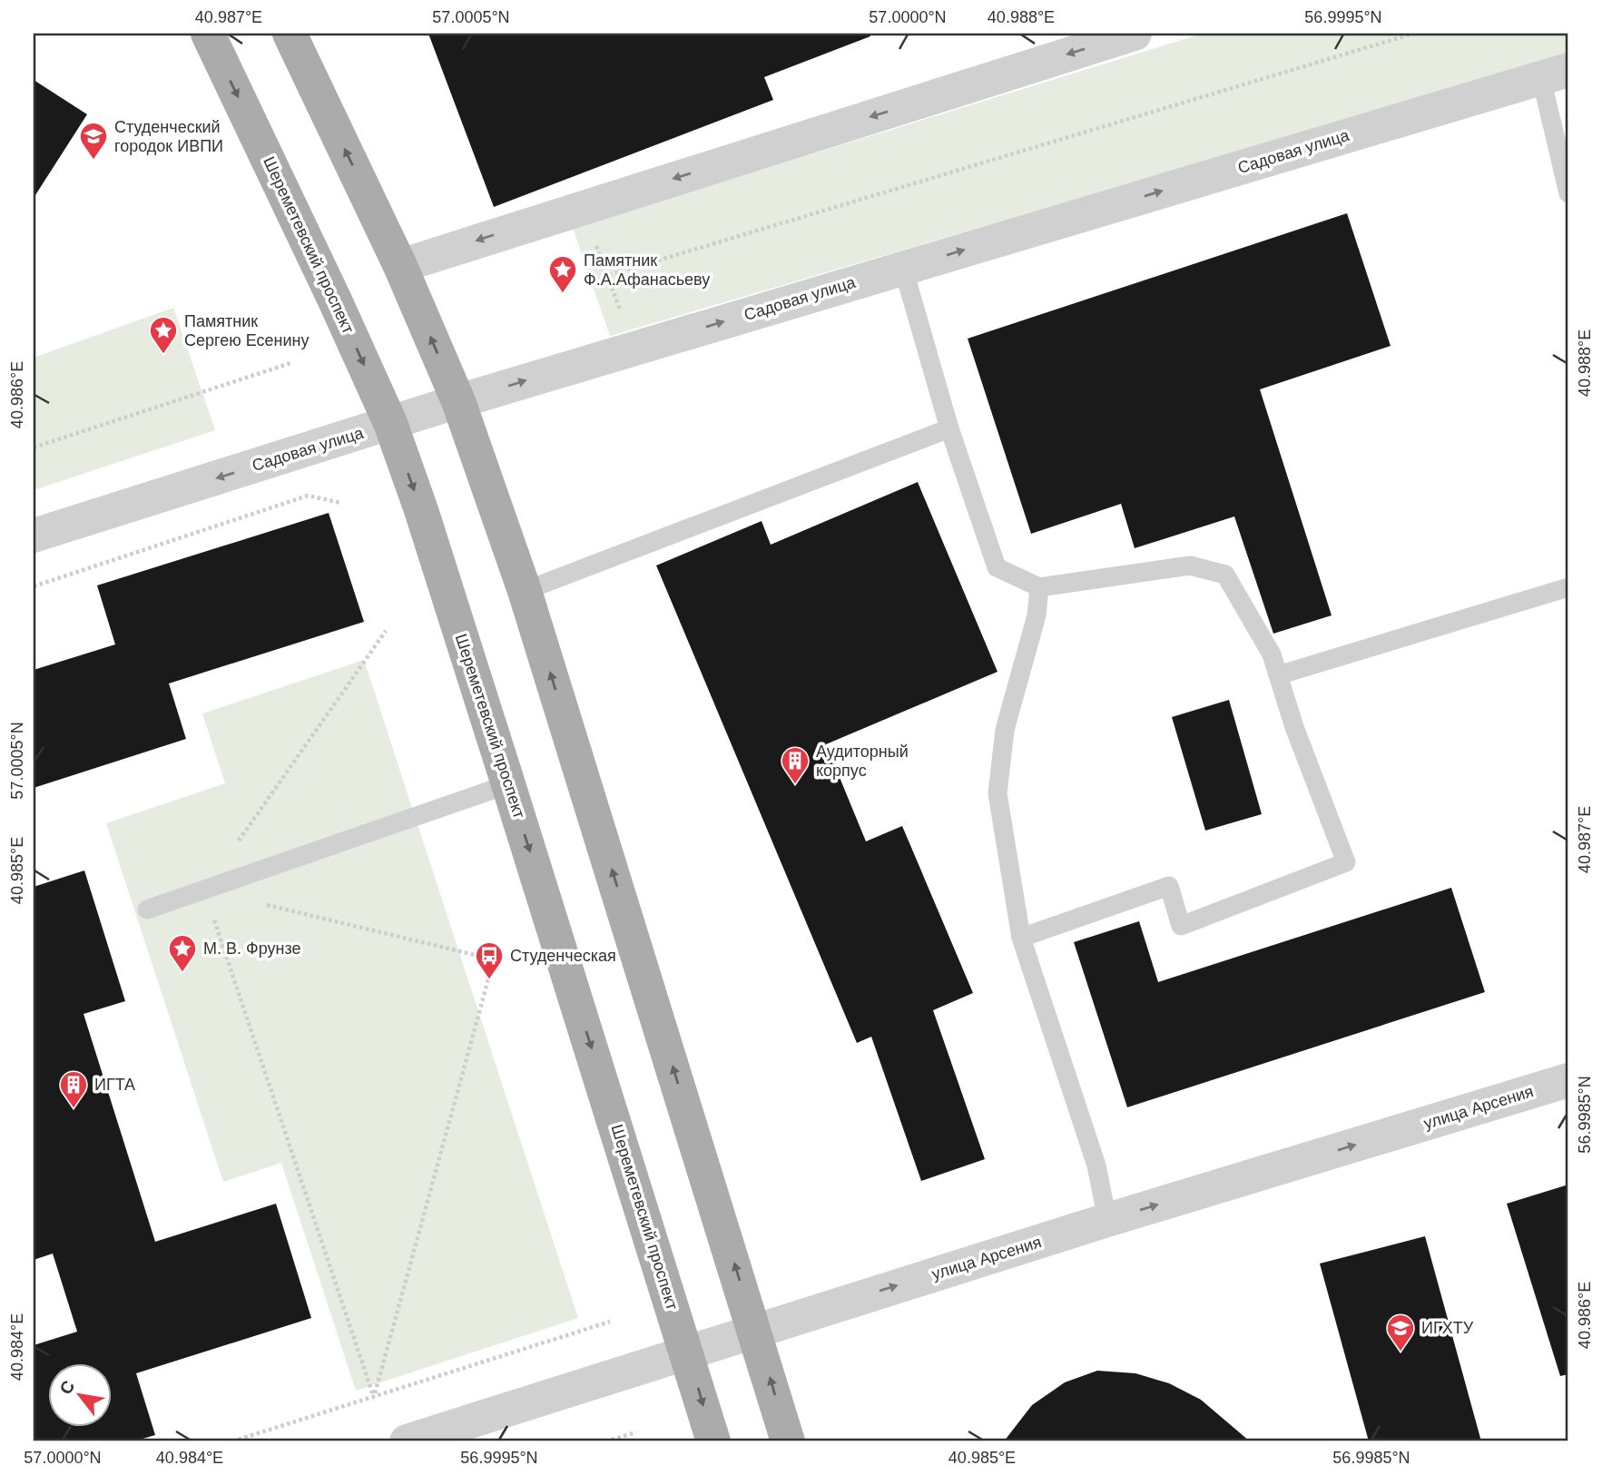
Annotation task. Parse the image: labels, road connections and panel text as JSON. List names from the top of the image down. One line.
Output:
{"streets":{"main road":["Шереметевский проспект"],"street":["Садовая улица","улица Арсения"]},"crossings":[["Садовая улица","Шереметевский проспект"],["Шереметевский проспект","улица Арсения"]],"one_way":["улица Арсения"],"places":{"school or university":["Студенческий городок ИВПИ","ИГХТУ"],"place":["Памятник Ф.А.Афанасьеву","Памятник Сергею Есенину","М. В. Фрунзе"],"building":["Аудиторный корпус","ИГТА"],"bus stop":["Студенческая"]},"north":"top left","coordinates":["40.987°E","57.0005°N","57.0000°N","40.988°E","56.9995°N","40.986°E","40.985°E","56.9985°N","40.984°E"]}
